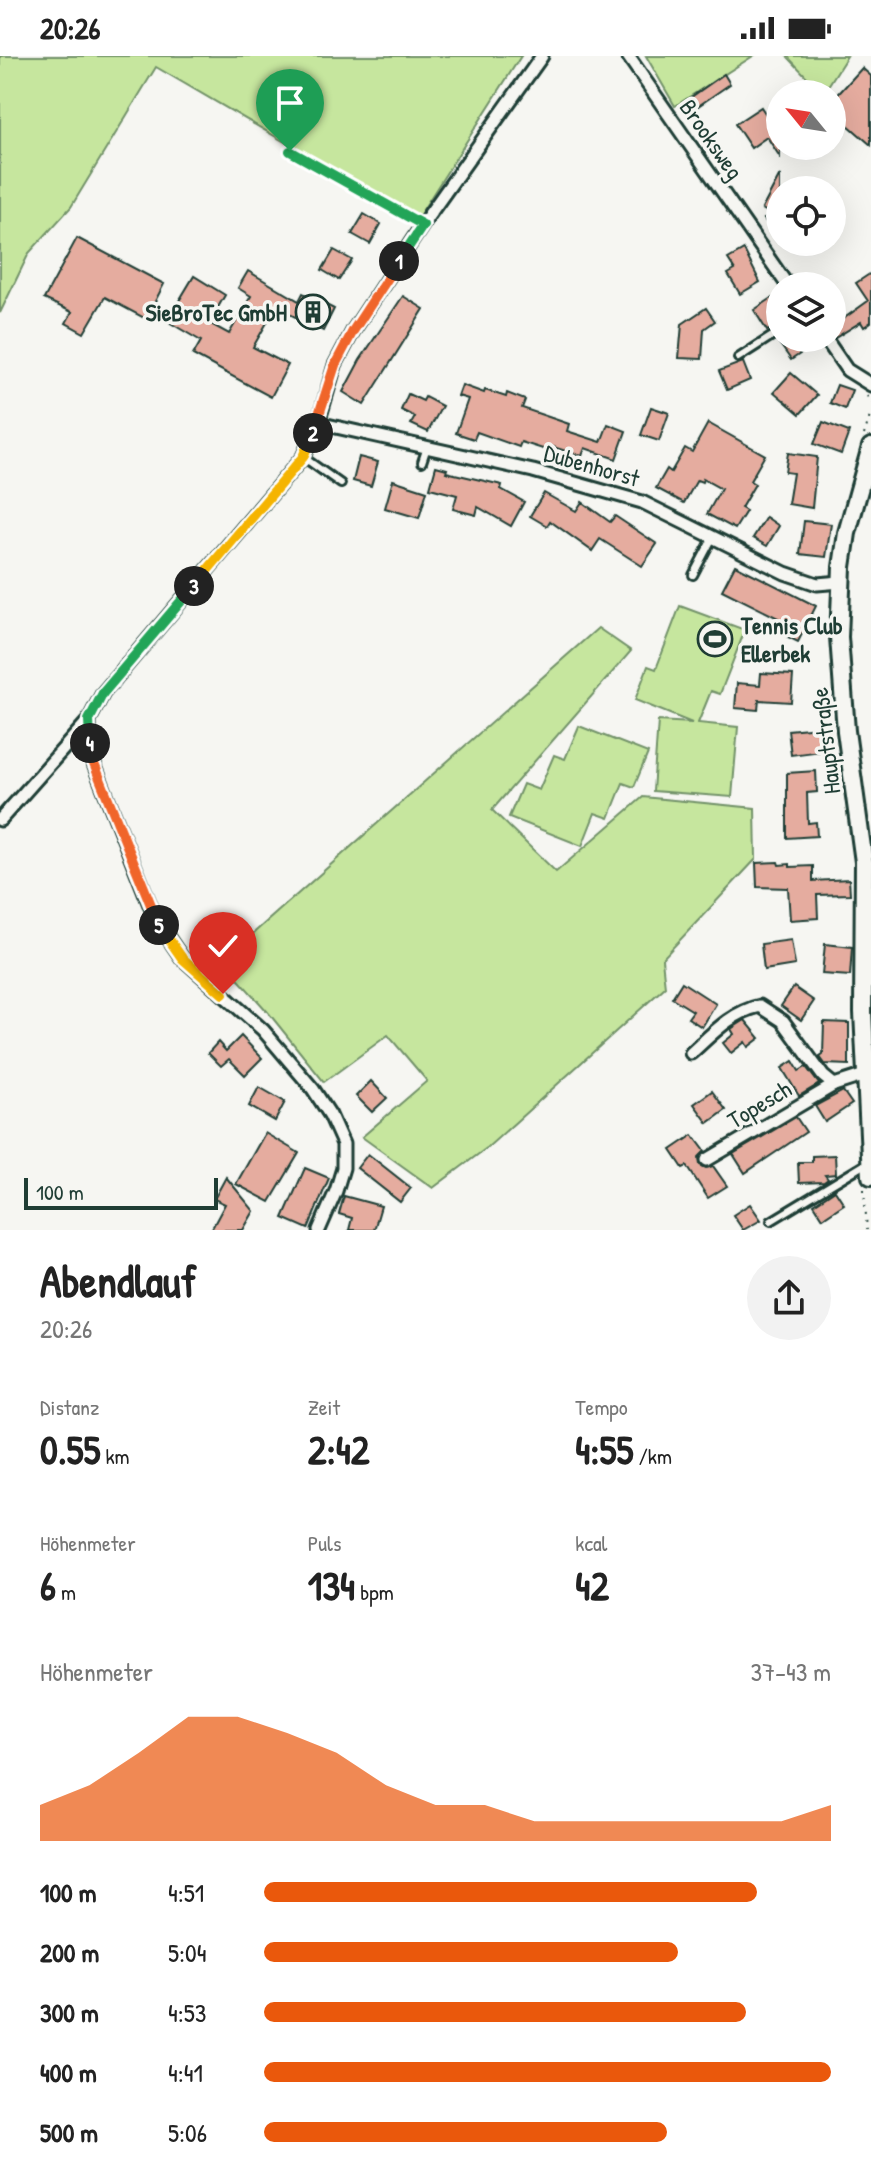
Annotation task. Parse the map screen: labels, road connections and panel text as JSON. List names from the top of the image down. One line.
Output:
{"streets":{"main road":["Hauptstraße"],"street":["Brooksweg","Dubenhorst","Topesch"]},"crossings":[["Dubenhorst","Hauptstraße"],["Hauptstraße","Topesch"]],"places":{"building":["SieBroTec GmbH"],"sports":["Tennis Club Ellerbek"]},"scale_bar":"100 m","north":"top left","page":{"status":"20:26","pins":["1","2","3","4","5"],"scale":"100 m","heading":["Abendlauf","20:26"],"stats":[["Distanz","0.55 km"],["Zeit","2:42"],["Tempo","4:55 /km"],["Höhenmeter","6 m"],["Puls","134 bpm"],["kcal","42"]],"chart":["Höhenmeter","37–43 m"],"list":[{"name":"100 m","note":"4:51"},{"name":"200 m","note":"5:04"},{"name":"300 m","note":"4:53"},{"name":"400 m","note":"4:41"},{"name":"500 m","note":"5:06"}]}}
